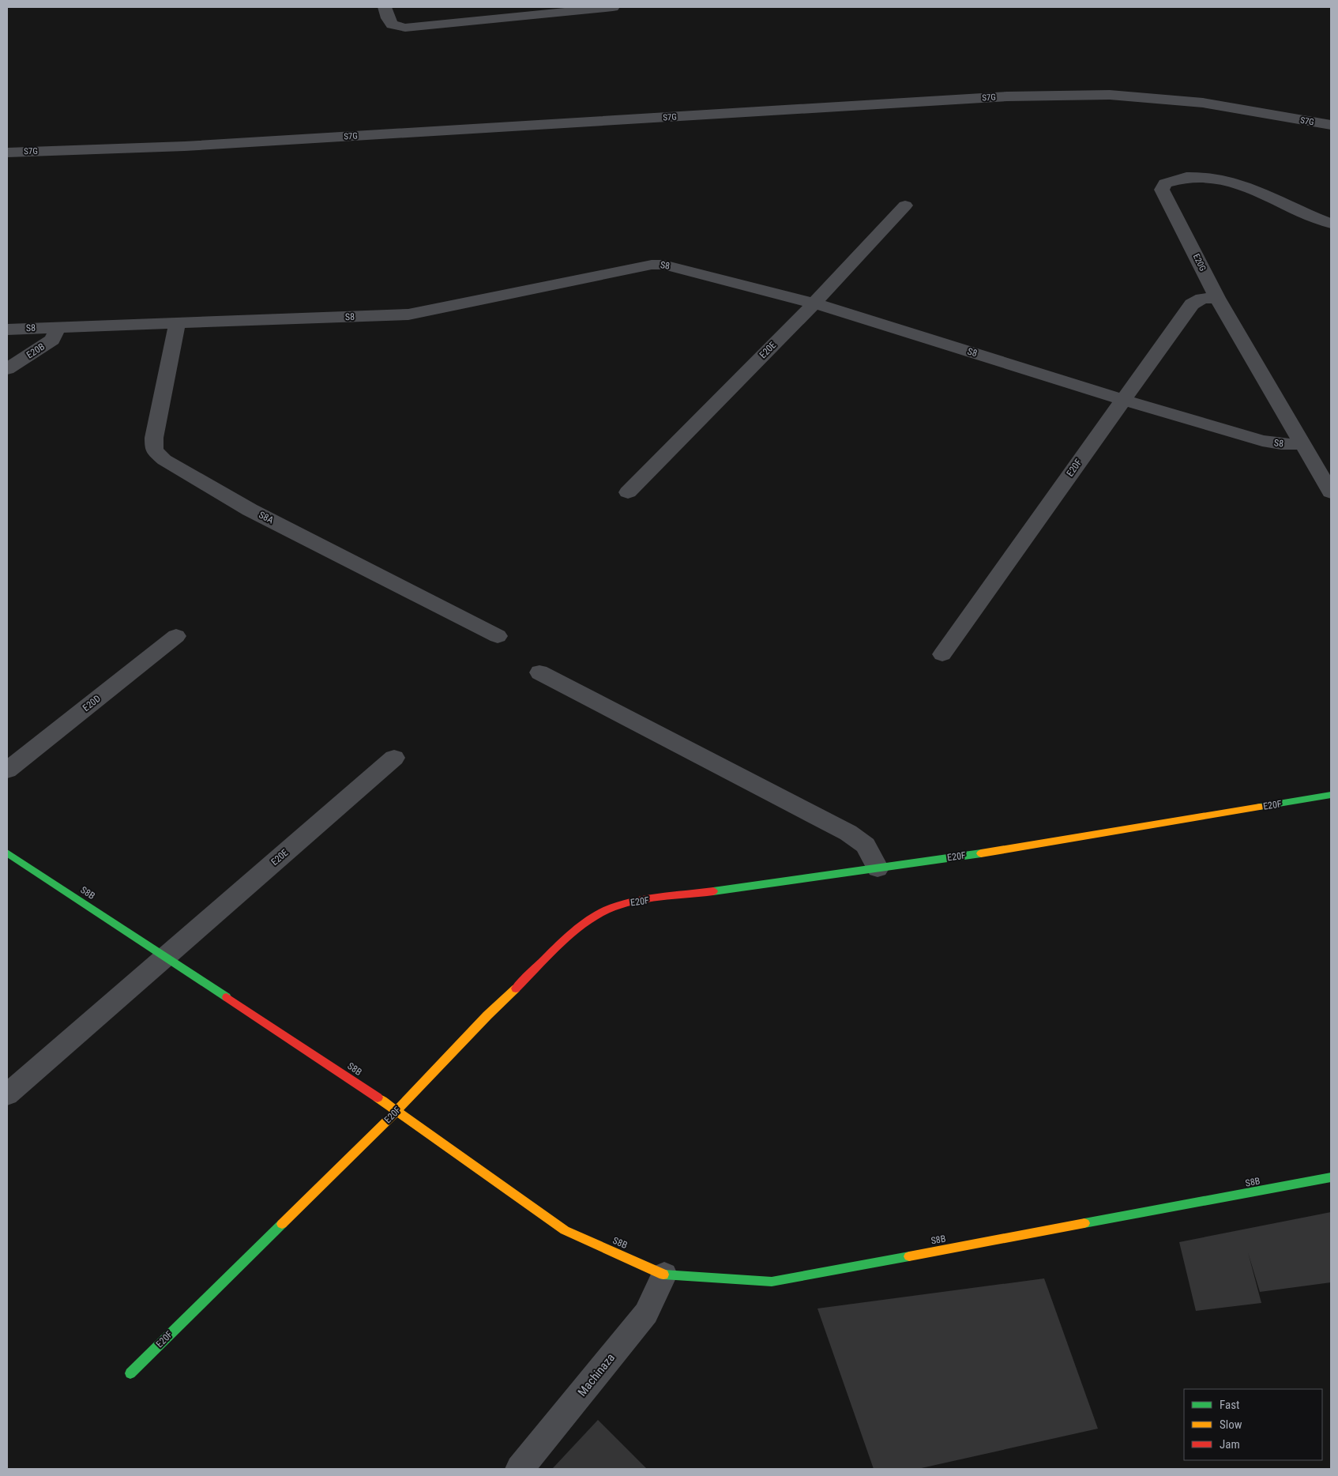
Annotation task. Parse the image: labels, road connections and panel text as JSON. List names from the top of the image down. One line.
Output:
{"streets":{"street":["S7G","E20G","S8","E20E","E20B","E20F","S8A","E20D","S8B","Machinaza"]},"crossings":[["E20G","S8"],["E20G","E20F"],["S8","E20E"],["S8","E20B"],["S8","E20F"],["S8","S8A"],["E20E","S8B"],["E20F","S8B"],["S8B","Machinaza"]],"legend":["Fast","Slow","Jam"]}
